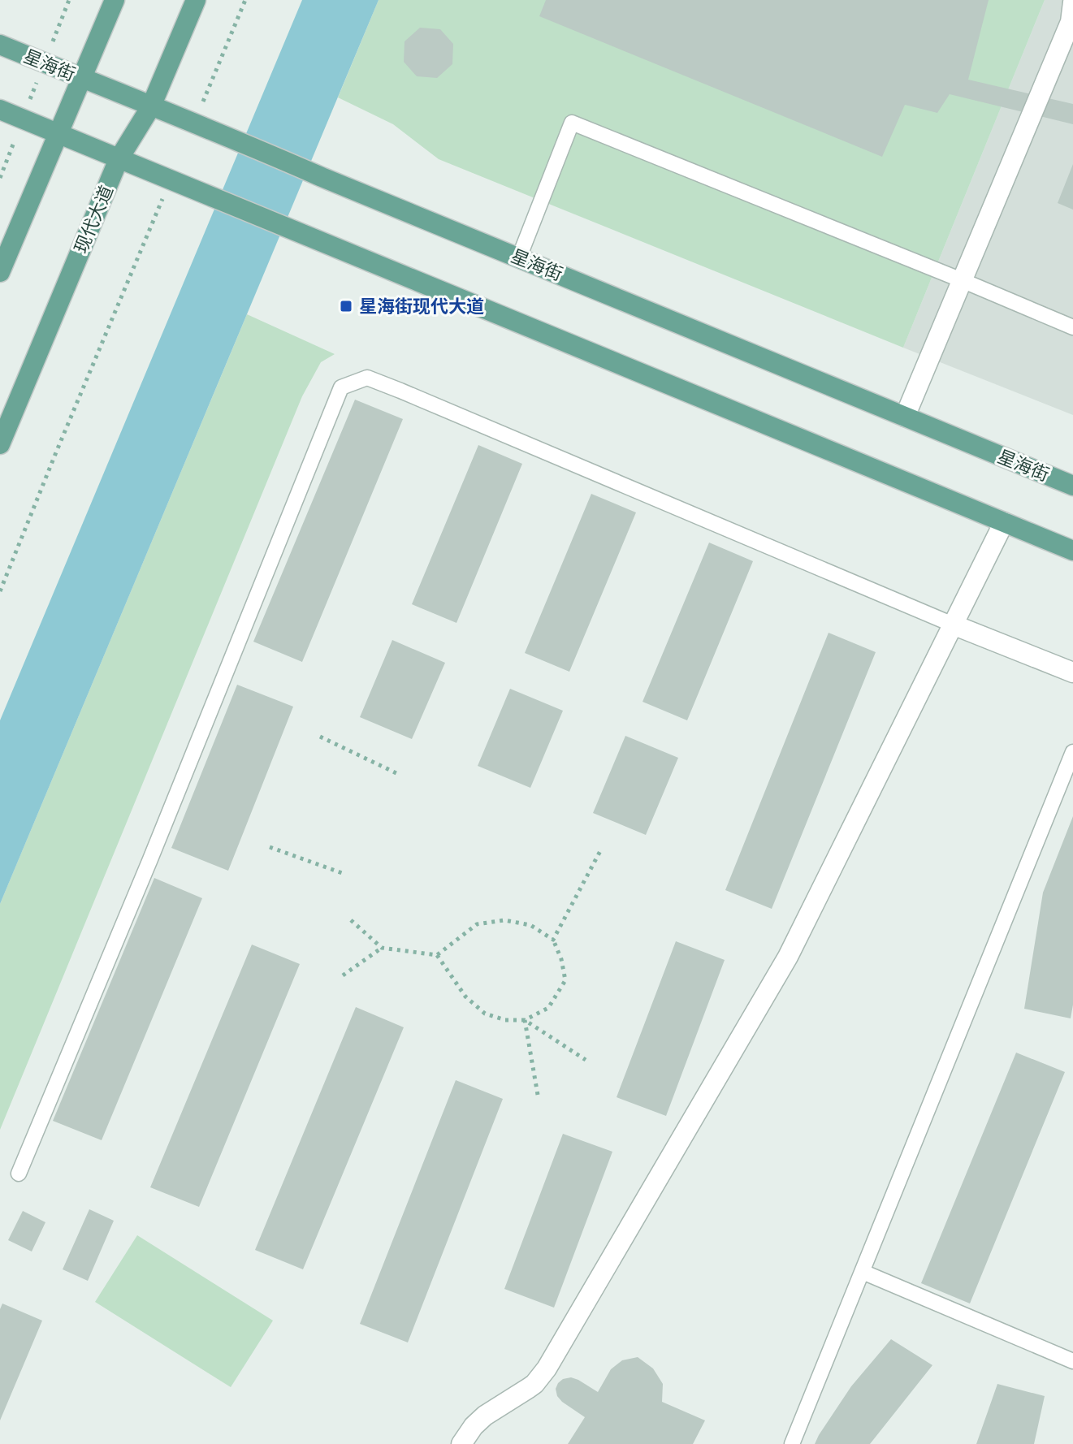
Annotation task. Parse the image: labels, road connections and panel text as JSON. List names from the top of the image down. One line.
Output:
{"streets":{"main road":["星海街","现代大道"]},"crossings":[["星海街","现代大道"]],"places":{"transit":["星海街现代大道"]}}
